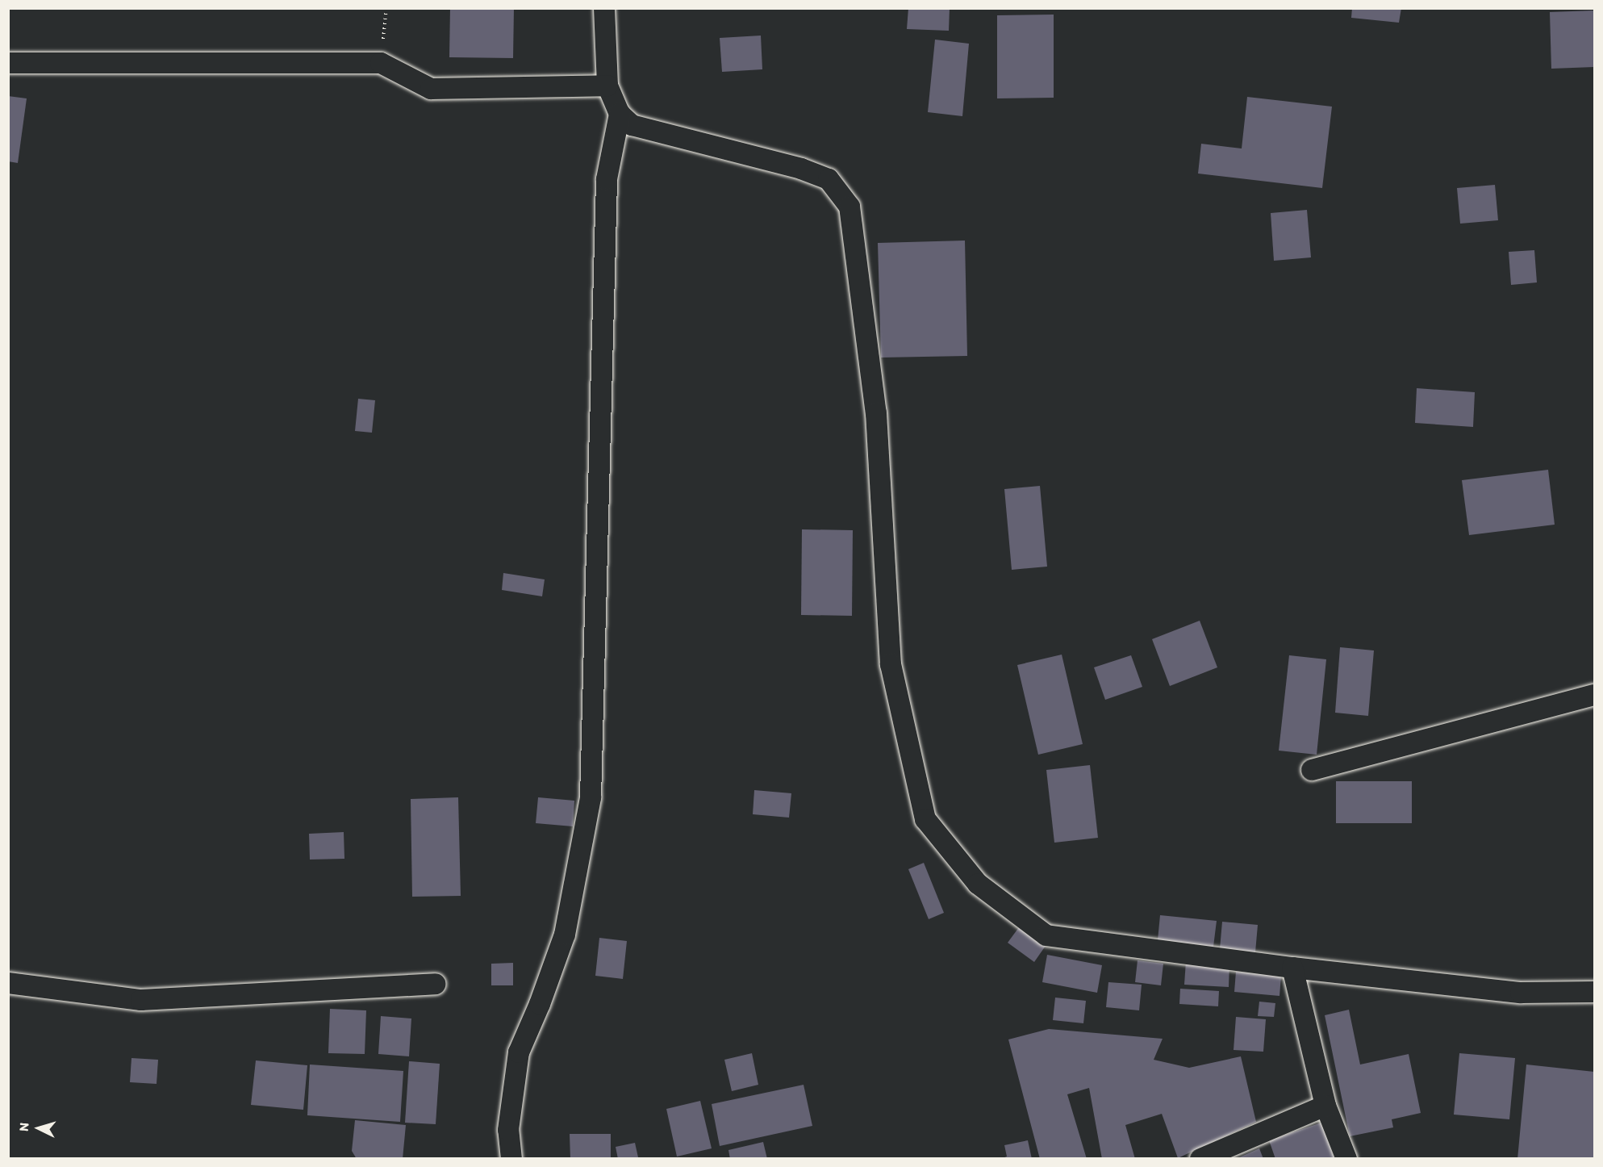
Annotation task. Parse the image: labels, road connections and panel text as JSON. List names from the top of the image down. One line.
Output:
{"north":"left"}
